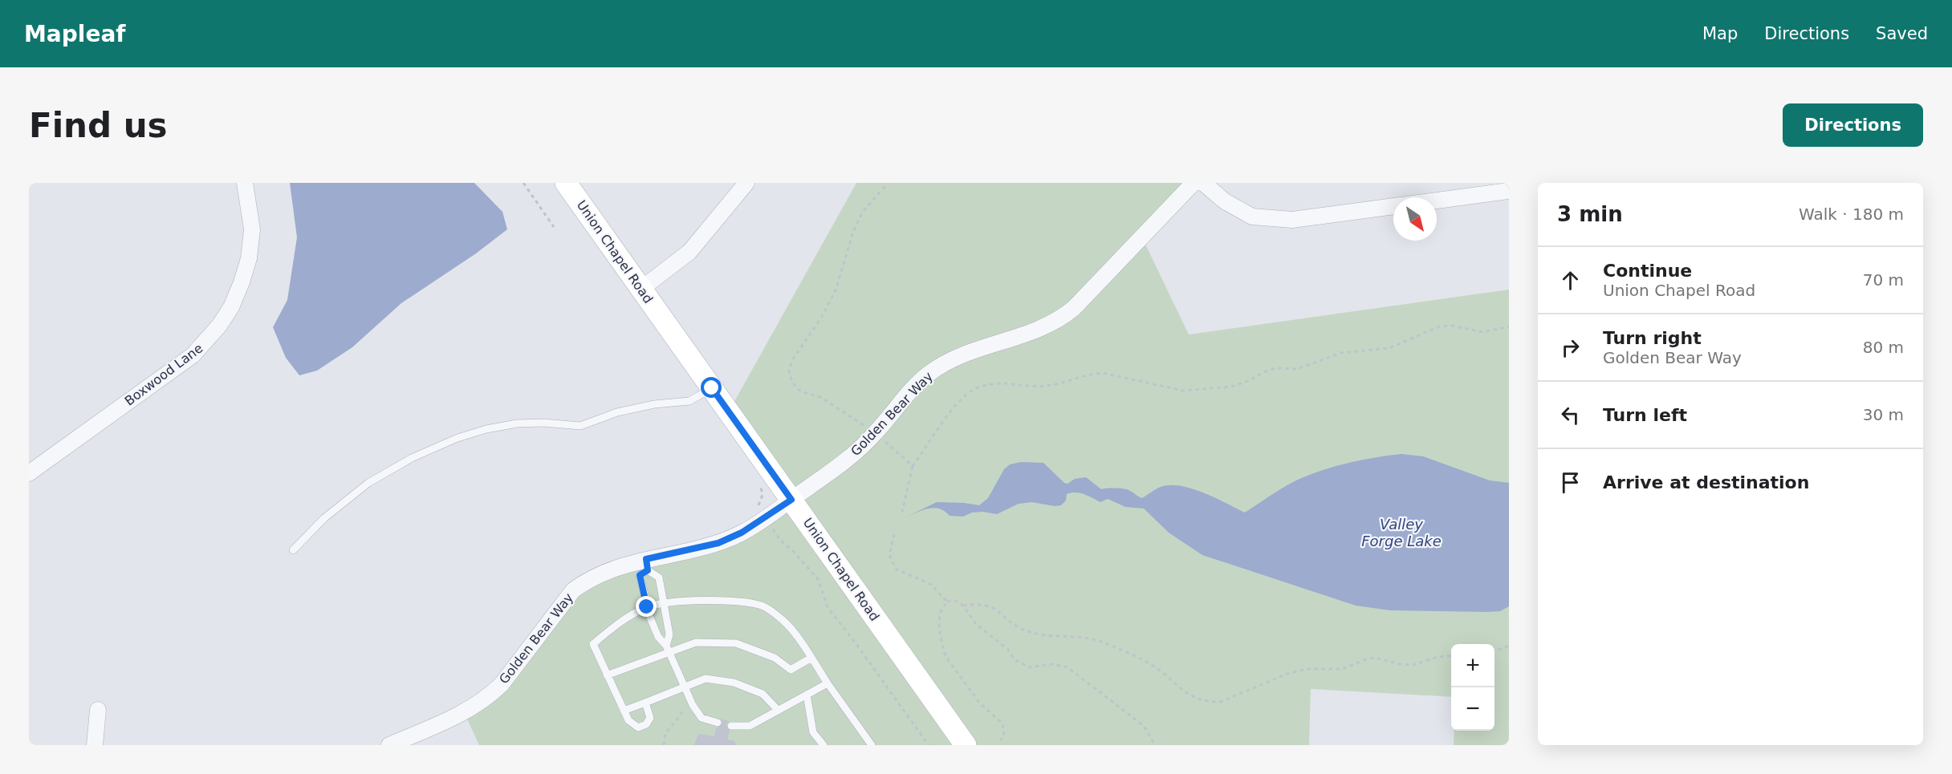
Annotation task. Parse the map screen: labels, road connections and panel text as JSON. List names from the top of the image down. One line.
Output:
{"streets":{"main road":["Union Chapel Road"],"street":["Boxwood Lane","Golden Bear Way"]},"crossings":[["Union Chapel Road","Golden Bear Way"]],"water":["Valley Forge Lake"],"north":"bottom right","page":{"header":"Mapleaf","nav":["Map","Directions","Saved"],"buttons":"Directions","title":"Find us","heading":["3 min","Walk · 180 m"],"list":[["Continue","Union Chapel Road","70 m"],["Turn right","Golden Bear Way","80 m"],["Turn left","30 m"],"Arrive at destination"],"map_buttons":["+","−"]}}
